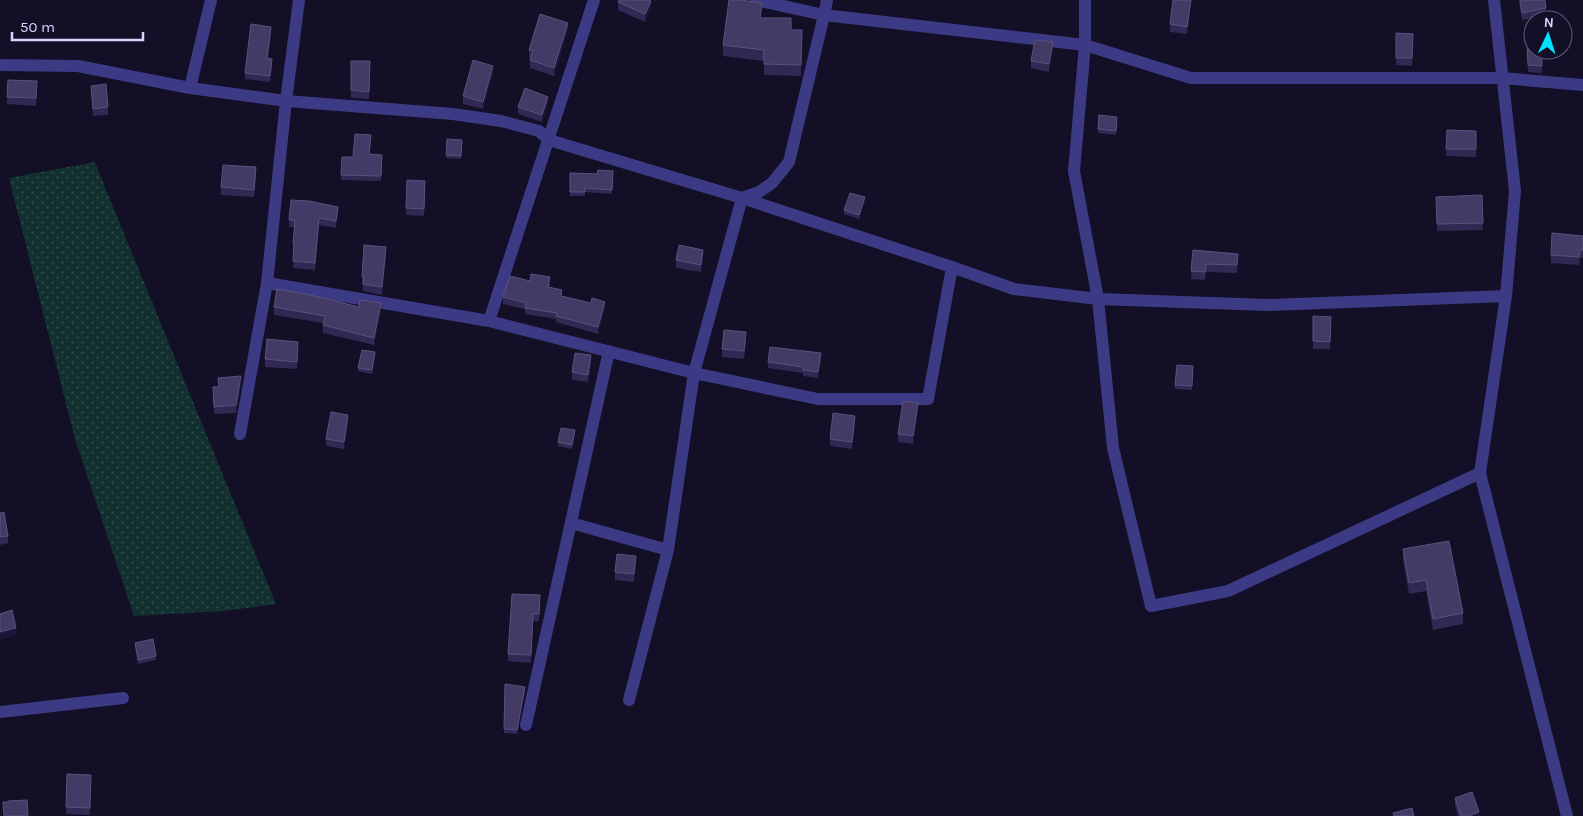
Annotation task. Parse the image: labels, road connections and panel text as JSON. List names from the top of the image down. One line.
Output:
{"scale_bar":"50 m","north":"top"}
